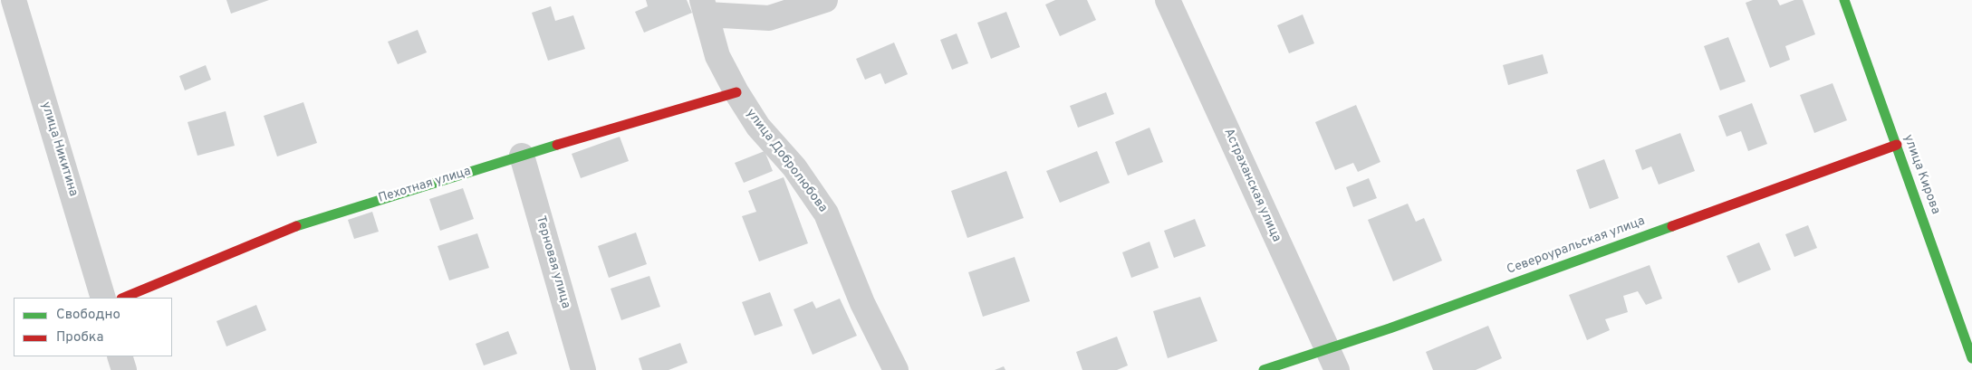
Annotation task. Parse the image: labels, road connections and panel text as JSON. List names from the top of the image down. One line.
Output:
{"streets":{"street":["улица Никитина","улица Добролюбова","улица Кирова","Пехотная улица","Астраханская улица","Североуральская улица","Терновая улица"]},"crossings":[["улица Добролюбова","Пехотная улица"],["улица Кирова","Североуральская улица"],["Пехотная улица","Терновая улица"],["Астраханская улица","Североуральская улица"]],"legend":["Свободно","Пробка"]}
